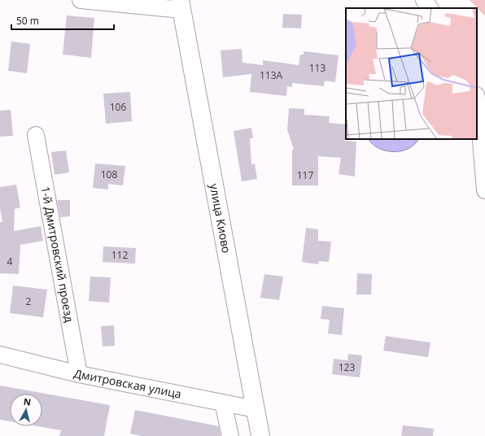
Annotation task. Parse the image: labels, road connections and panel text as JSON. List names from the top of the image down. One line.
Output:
{"streets":{"main road":["улица Киово"],"street":["1-й Дмитровский проезд","Дмитровская улица"]},"crossings":[["улица Киово","Дмитровская улица"],["1-й Дмитровский проезд","Дмитровская улица"]],"house_numbers":["113","113А","106","108","117","112","4","2","123"],"scale_bar":"50 m","north":"top"}
